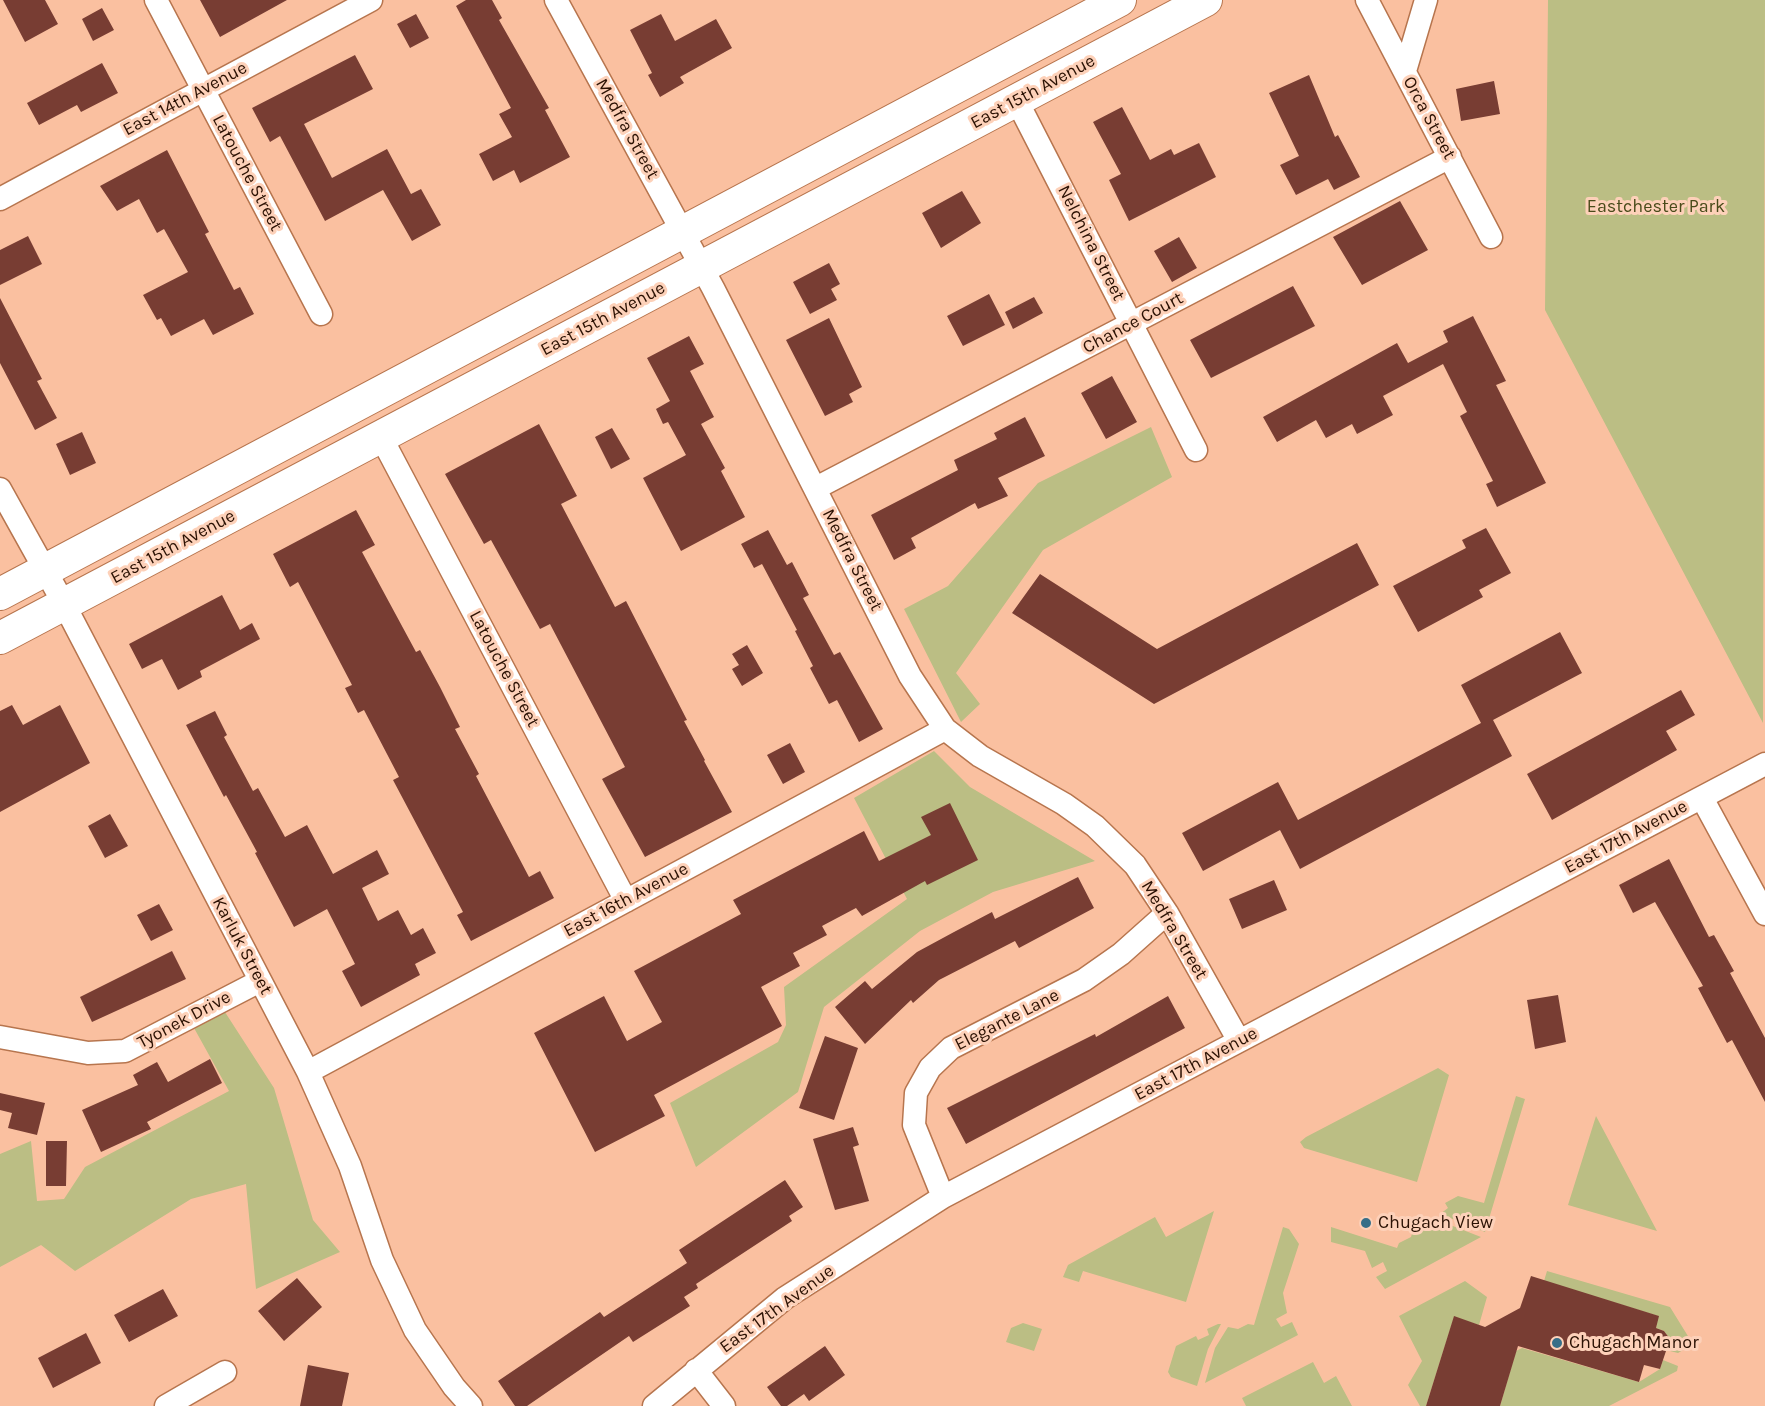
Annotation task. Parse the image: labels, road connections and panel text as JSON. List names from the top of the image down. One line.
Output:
{"streets":{"main road":["East 15th Avenue"],"street":["East 14th Avenue","Orca Street","Medfra Street","Latouche Street","Nelchina Street","Chance Court","East 17th Avenue","East 16th Avenue","Karluk Street","Tyonek Drive","Elegante Lane"]},"crossings":[["East 15th Avenue","Medfra Street"],["East 15th Avenue","Latouche Street"],["East 15th Avenue","Nelchina Street"],["East 15th Avenue","Karluk Street"],["East 14th Avenue","Latouche Street"],["Orca Street","Chance Court"],["Medfra Street","Chance Court"],["Medfra Street","East 17th Avenue"],["Medfra Street","East 16th Avenue"],["Medfra Street","Elegante Lane"],["Latouche Street","East 16th Avenue"],["Nelchina Street","Chance Court"],["East 17th Avenue","Elegante Lane"],["East 16th Avenue","Karluk Street"],["Karluk Street","Tyonek Drive"]],"parks":["Eastchester Park"],"places":["Chugach View","Chugach Manor"]}
